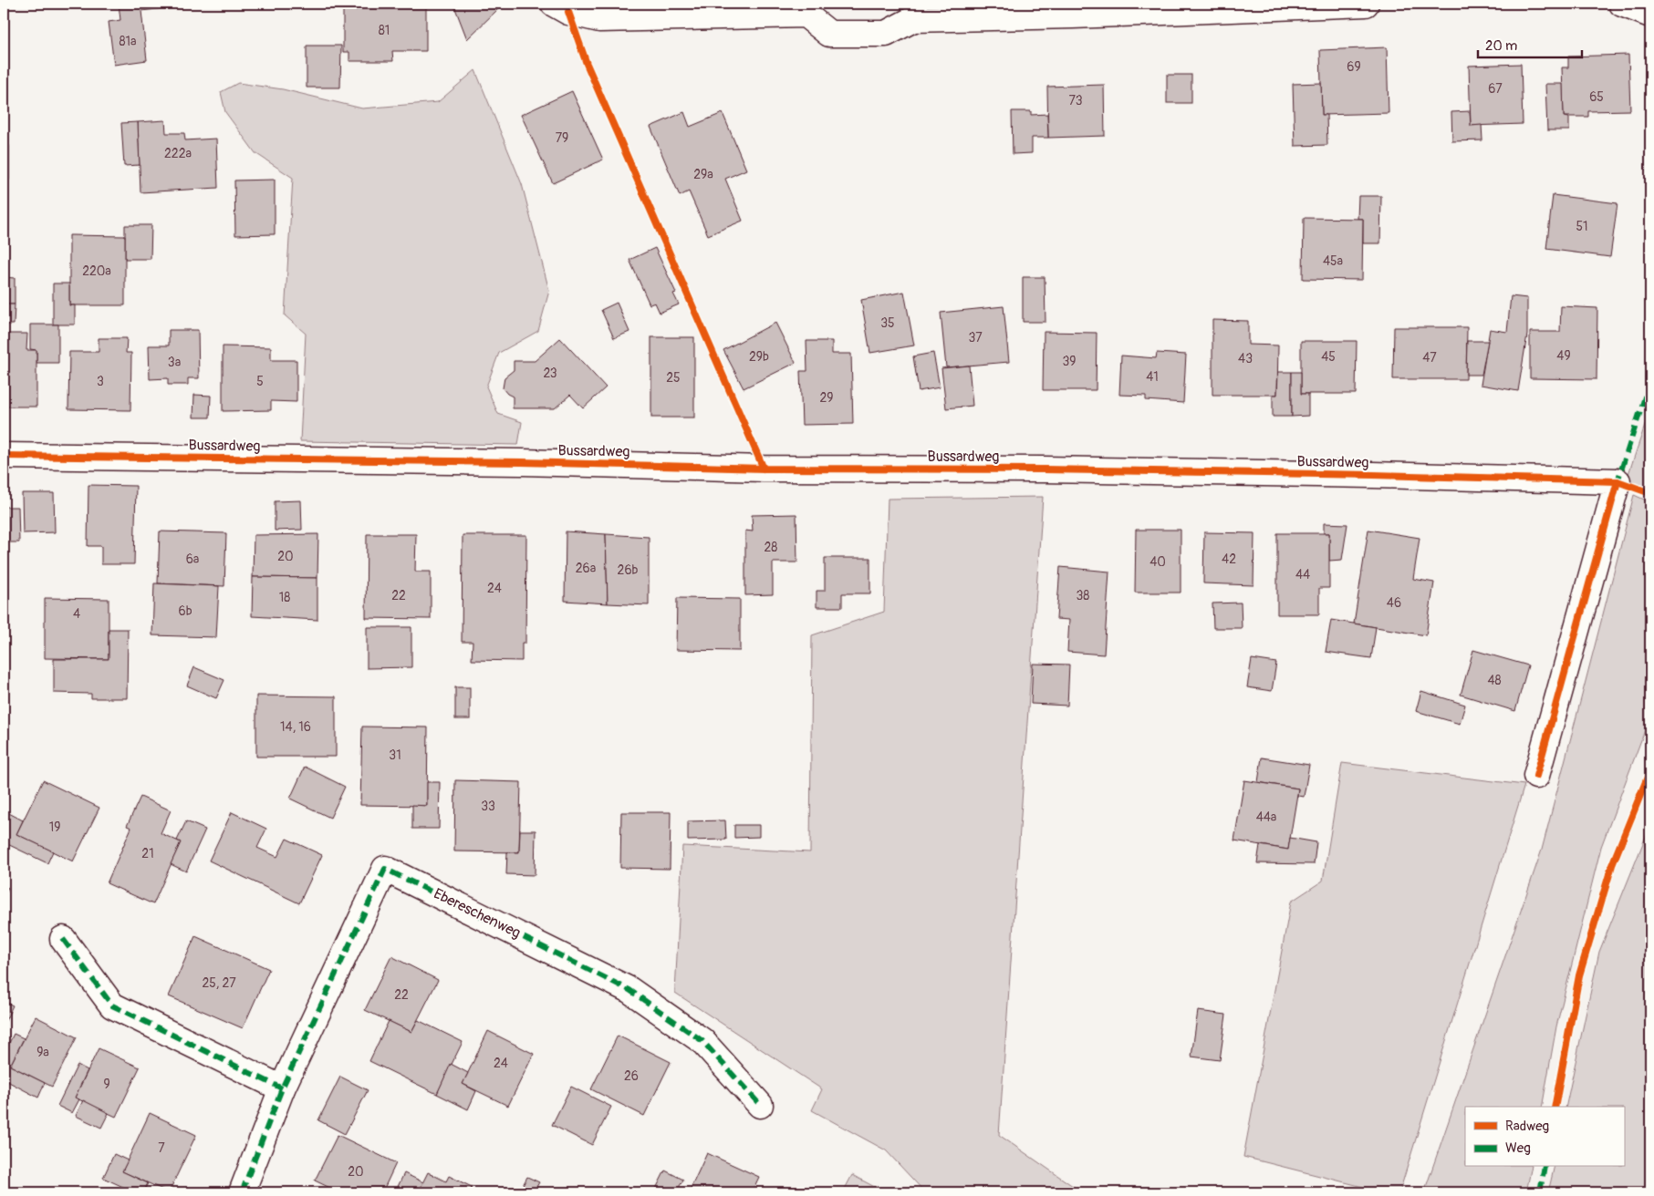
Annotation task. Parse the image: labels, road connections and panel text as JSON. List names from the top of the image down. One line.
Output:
{"streets":{"street":["Bussardweg","Ebereschenweg"]},"house_numbers":["81","81a","69","67","65","73","79","222a","29a","51","45a","220a","35","37","49","29b","45","47","43","39","3a","23","41","25","3","5","29","28","20","6a","42","40","26a","26b","44","24","22","38","18","46","6b","4","48","14, 16","31","33","44a","19","21","25, 27","22","9a","24","26","9","7","20"],"legend":["Radweg","Weg"],"scale_bar":"20 m"}
